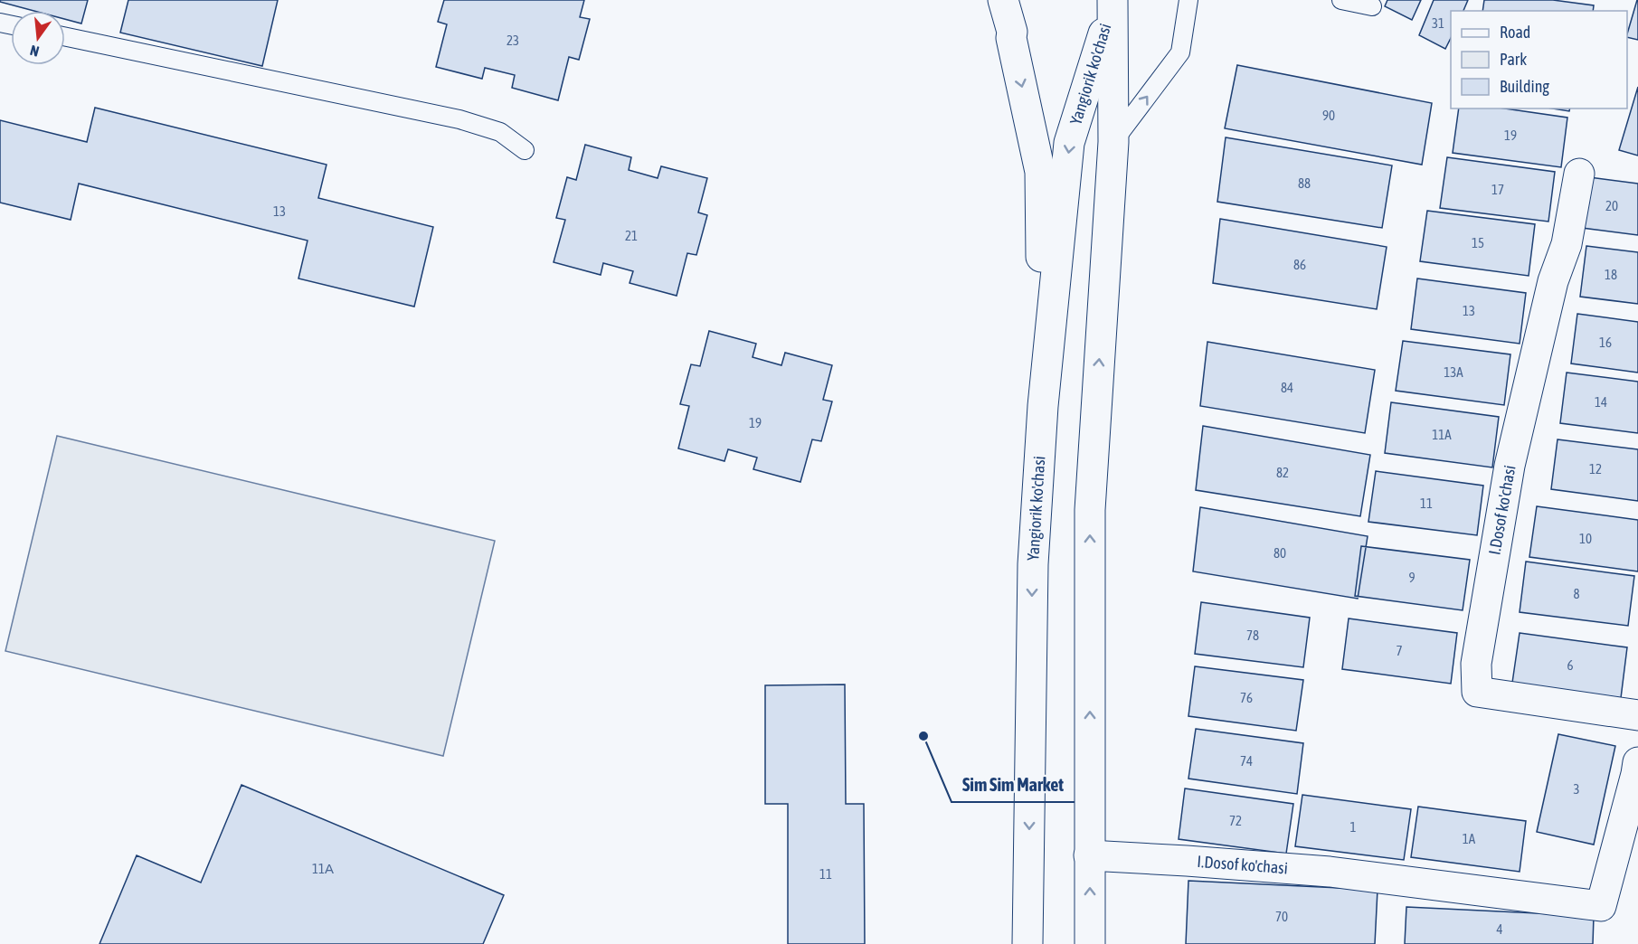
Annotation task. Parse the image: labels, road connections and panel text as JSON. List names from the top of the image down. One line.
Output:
{"streets":{"main road":["Yangiorik ko'chasi","I.Dosof ko'chasi"]},"crossings":[["Yangiorik ko'chasi","I.Dosof ko'chasi"]],"places":["Sim Sim Market"],"house_numbers":["31","23","90","19","88","17","20","13","21","15","86","18","13","16","13A","84","14","19","11A","12","82","11","10","80","9","8","78","7","6","76","74","3","72","1","1A","11А","11","70","4"],"legend":["Road","Park","Building"],"north":"bottom"}
